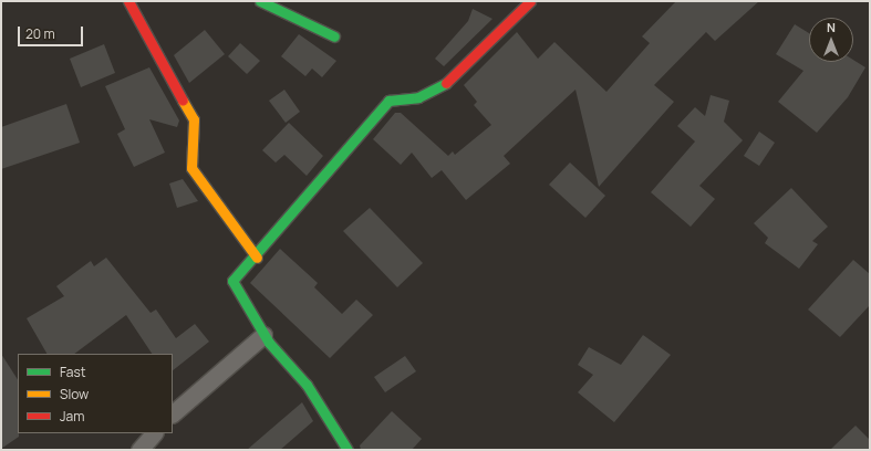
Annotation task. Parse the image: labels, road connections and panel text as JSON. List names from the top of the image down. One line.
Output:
{"legend":["Fast","Slow","Jam"],"scale_bar":"20 m","north":"top"}
